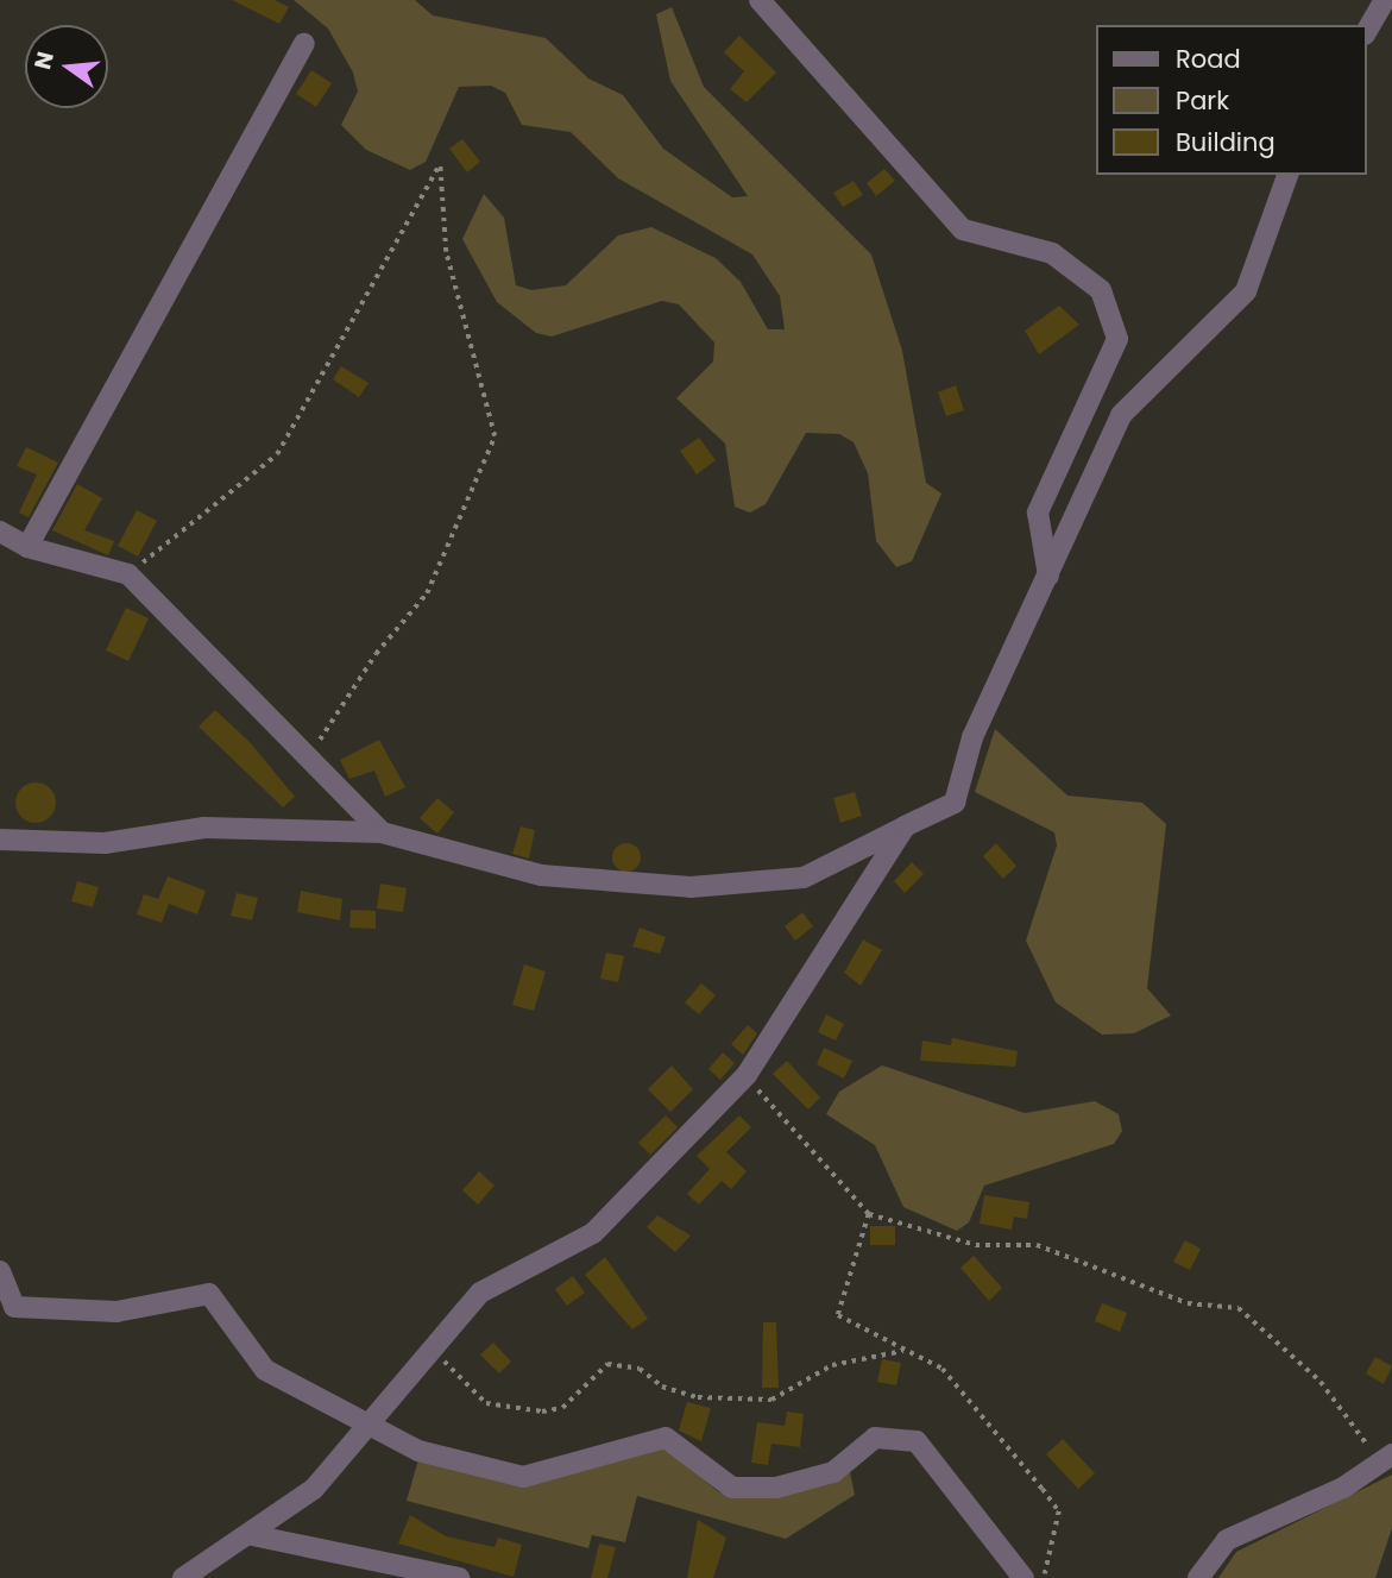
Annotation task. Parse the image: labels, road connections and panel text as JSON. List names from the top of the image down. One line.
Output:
{"legend":["Road","Park","Building"],"north":"left"}
